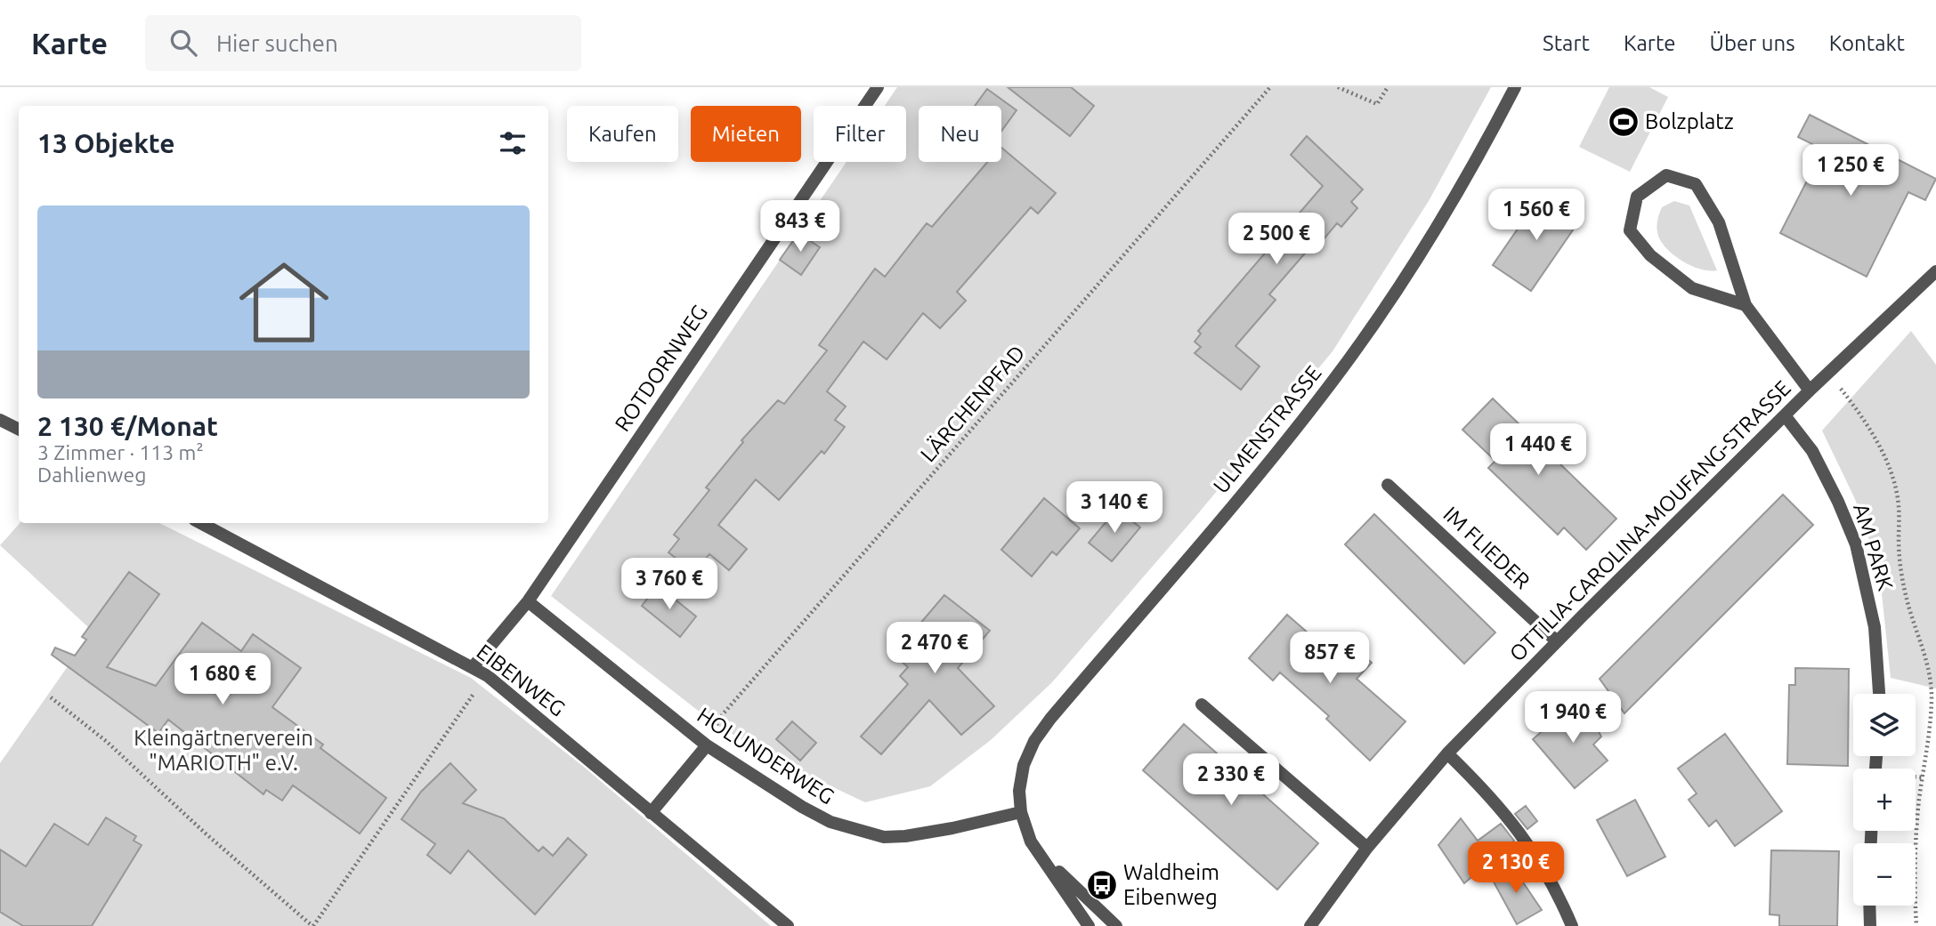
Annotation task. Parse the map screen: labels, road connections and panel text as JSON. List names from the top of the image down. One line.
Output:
{"streets":{"street":["ROTDORNWEG","ULMENSTRASSE","OTTILIA-CAROLINA-MOUFANG-STRASSE","AM PARK","IM FLIEDER","EIBENWEG","HOLUNDERWEG"],"path":["LÄRCHENPFAD"]},"crossings":[["ROTDORNWEG","EIBENWEG"],["ROTDORNWEG","HOLUNDERWEG"],["LÄRCHENPFAD","HOLUNDERWEG"],["ULMENSTRASSE","HOLUNDERWEG"],["OTTILIA-CAROLINA-MOUFANG-STRASSE","AM PARK"],["OTTILIA-CAROLINA-MOUFANG-STRASSE","IM FLIEDER"]],"parks":["Kleingärtnerverein \"MARIOTH\" e.V."],"places":{"sports":["Bolzplatz"],"bus stop":["Waldheim Eibenweg"]},"page":{"header":"Karte","search":"Hier suchen","nav":["Start","Karte","Über uns","Kontakt"],"chip":["Kaufen","Mieten","Filter","Neu"],"heading":"13 Objekte","price":["1 250 €","1 560 €","843 €","2 500 €","1 440 €","3 140 €","3 760 €","2 470 €","857 €","1 680 €","1 940 €","2 330 €","2 130 €"],"list":[{"name":"2 130 €/Monat","note":"3 Zimmer · 113 m² · Dahlienweg"}],"map_buttons":["+","−"]}}
